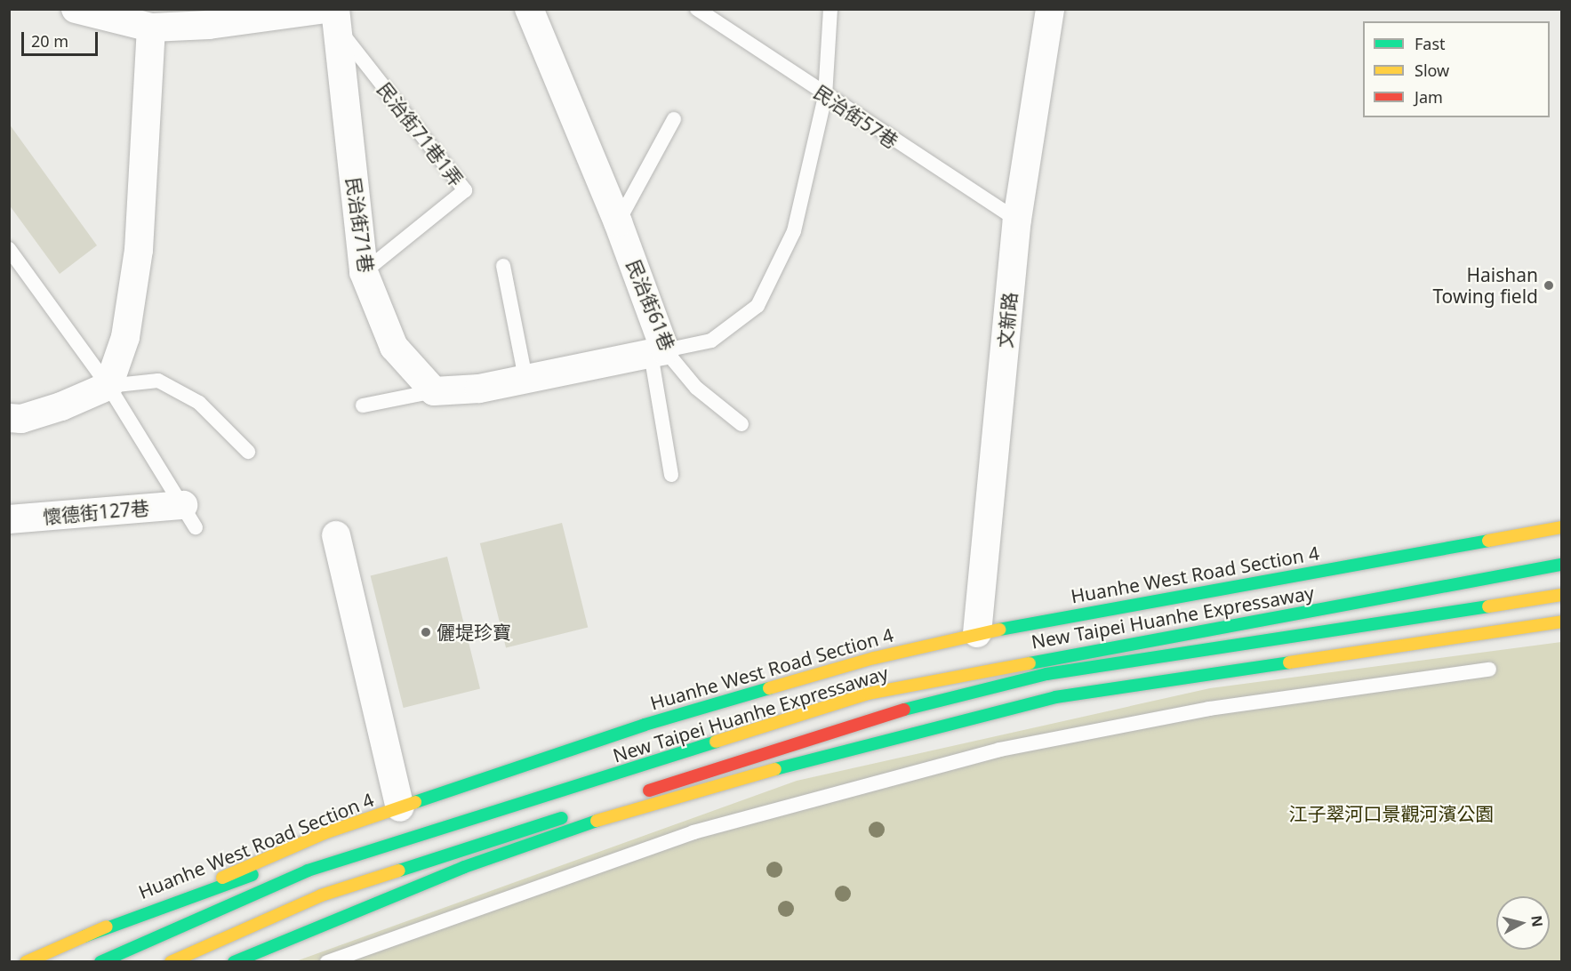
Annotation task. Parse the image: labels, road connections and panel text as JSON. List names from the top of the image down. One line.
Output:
{"streets":{"main road":["Huanhe West Road Section 4","New Taipei Huanhe Expressaway"],"street":["民治街71巷","民治街61巷","文新路","懷德街127巷"],"lane":["民治街57巷","民治街71巷1弄"]},"crossings":[["民治街57巷","文新路"],["民治街71巷1弄","民治街71巷"],["文新路","Huanhe West Road Section 4"]],"parks":["江子翠河口景觀河濱公園"],"places":["Haishan Towing field","儷堤珍寶"],"legend":["Fast","Slow","Jam"],"scale_bar":"20 m","north":"right"}
